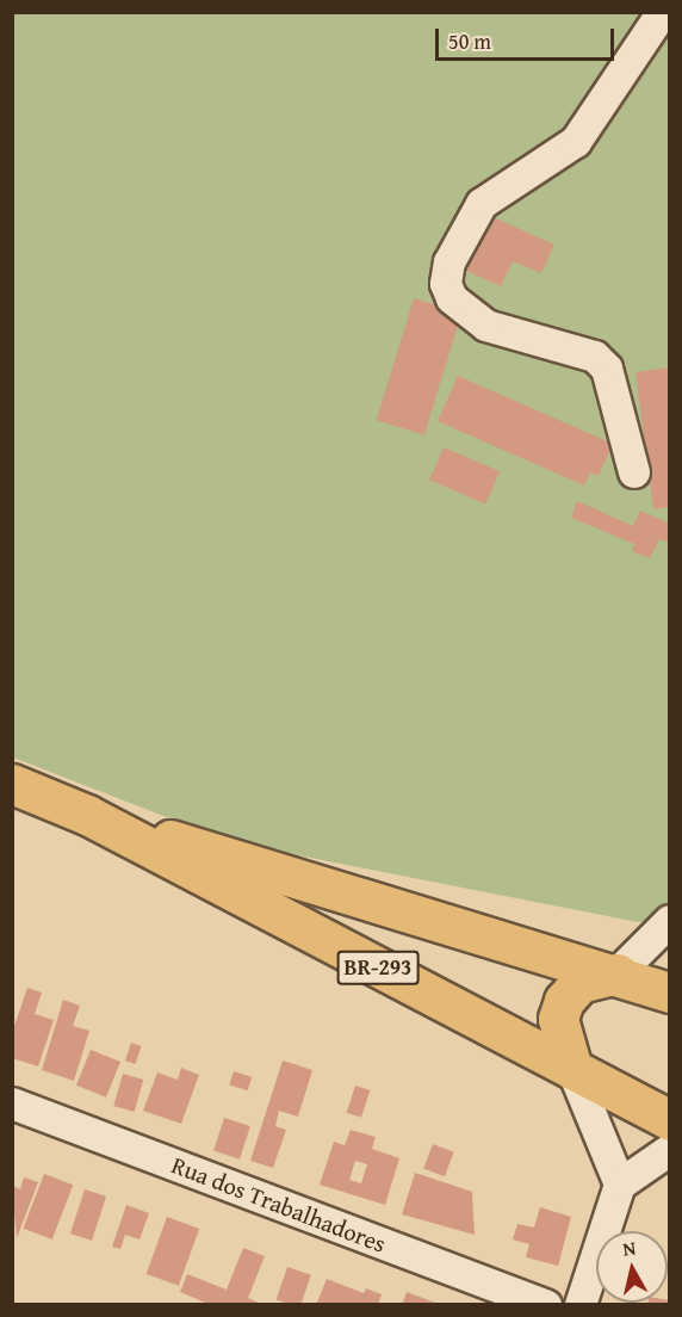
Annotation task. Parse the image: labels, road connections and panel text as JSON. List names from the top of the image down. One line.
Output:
{"streets":{"highway":["BR-293"],"street":["Rua dos Trabalhadores"]},"scale_bar":"50 m","north":"top"}
